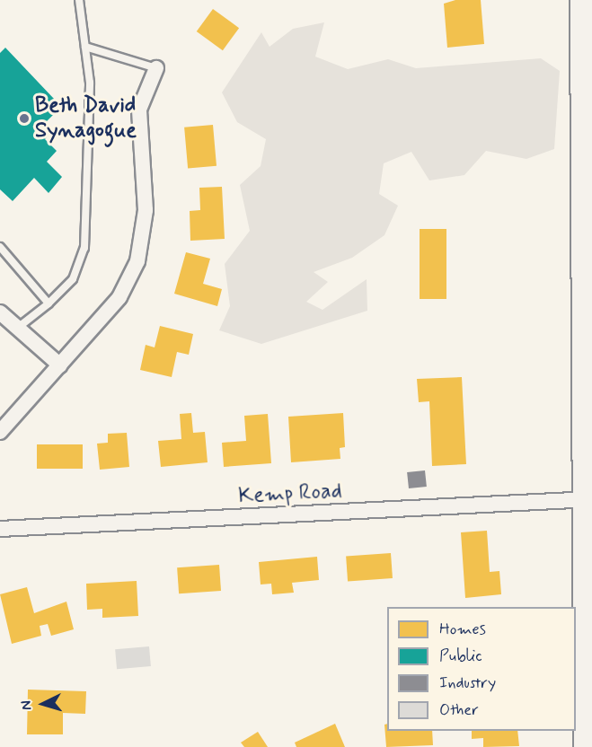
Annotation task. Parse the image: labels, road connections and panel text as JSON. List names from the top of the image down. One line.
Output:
{"streets":{"street":["Kemp Road"]},"places":["Beth David Synagogue"],"legend":["Homes","Public","Industry","Other"],"north":"left"}
